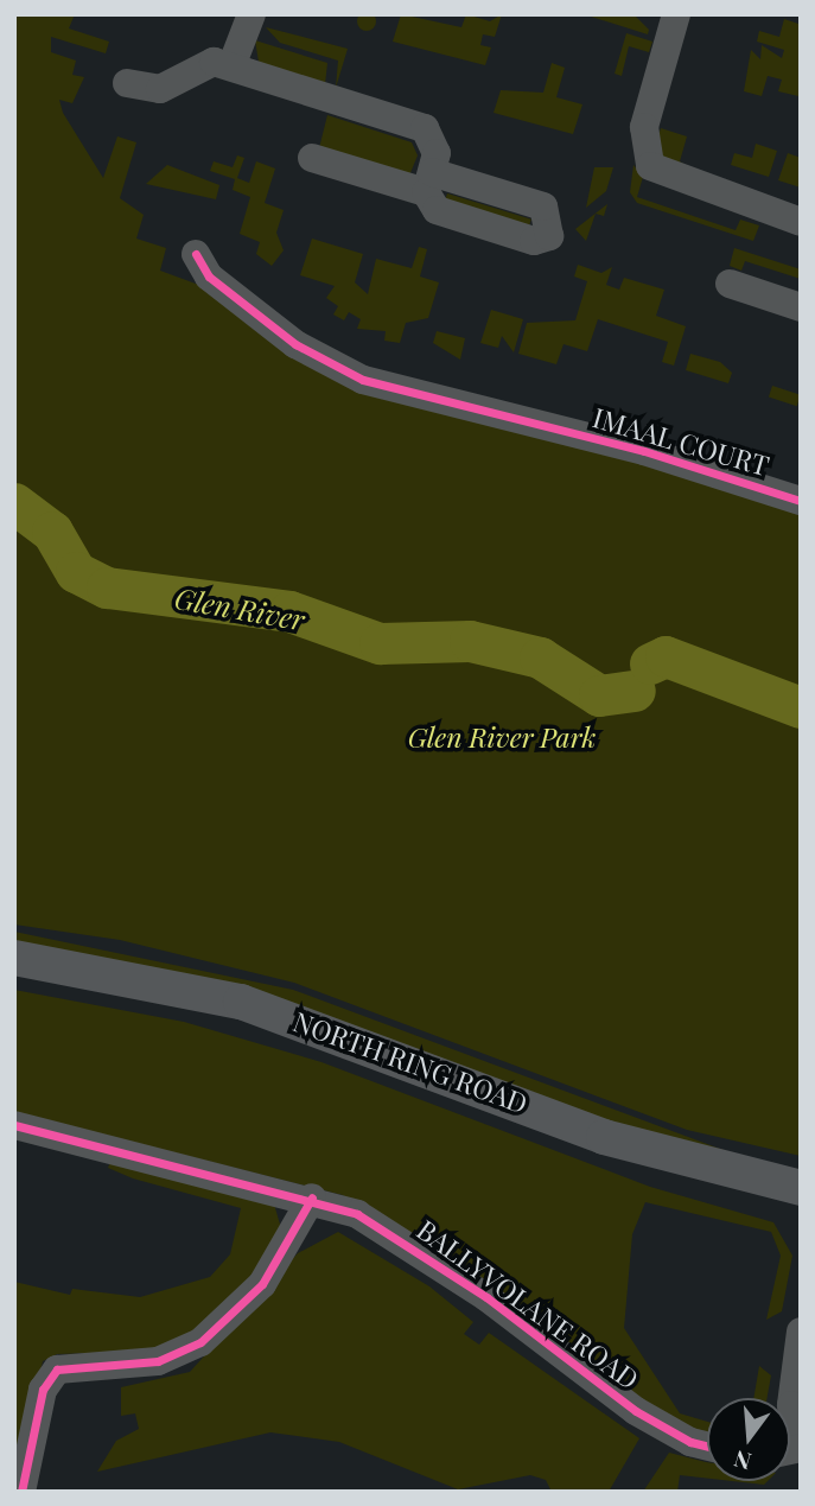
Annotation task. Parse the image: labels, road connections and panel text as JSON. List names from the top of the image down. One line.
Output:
{"streets":{"main road":["NORTH RING ROAD"],"street":["IMAAL COURT","BALLYVOLANE ROAD"]},"water":["Glen River"],"parks":["Glen River Park"],"north":"bottom"}
